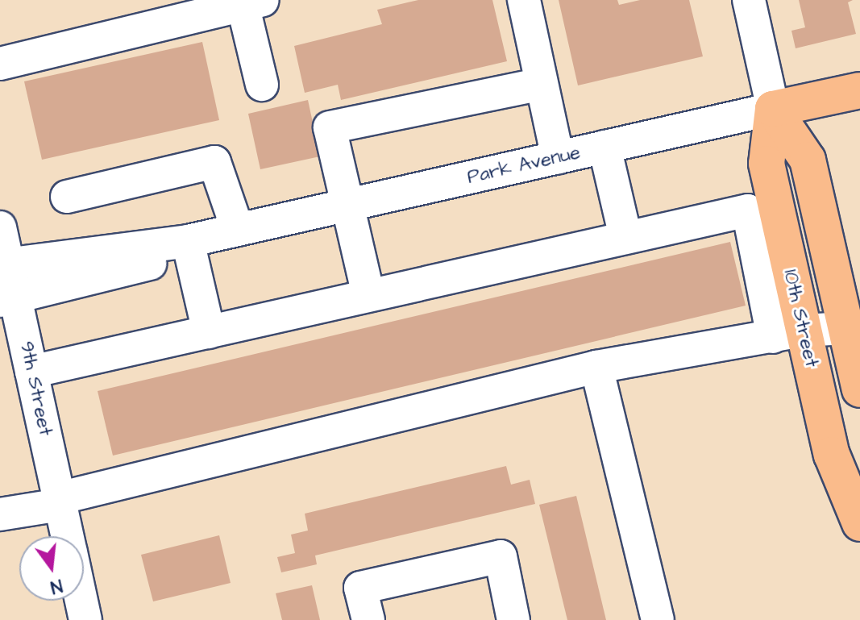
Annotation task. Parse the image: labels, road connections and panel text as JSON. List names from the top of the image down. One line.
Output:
{"streets":{"main road":["Park Avenue","10th Street"],"street":["9th Street"]},"crossings":[["Park Avenue","10th Street"],["Park Avenue","9th Street"]],"north":"bottom"}
